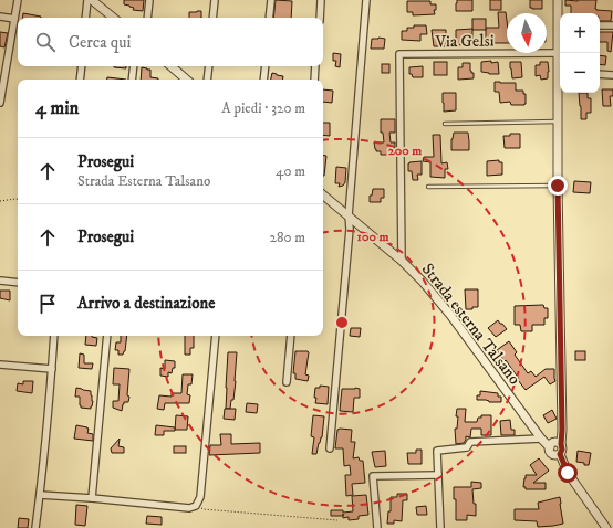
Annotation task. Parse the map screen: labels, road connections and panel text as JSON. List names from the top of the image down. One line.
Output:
{"streets":{"street":["Via Gelsi","Strada esterna Talsano"]},"crossings":[["Via Gelsi","Strada esterna Talsano"]],"north":"bottom","page":{"map_buttons":["+","−"],"search":"Cerca qui","heading":["4 min","A piedi · 320 m"],"list":[["Prosegui","Strada Esterna Talsano","40 m"],["Prosegui","280 m"],"Arrivo a destinazione"]},"rings":["200 m","100 m"]}
